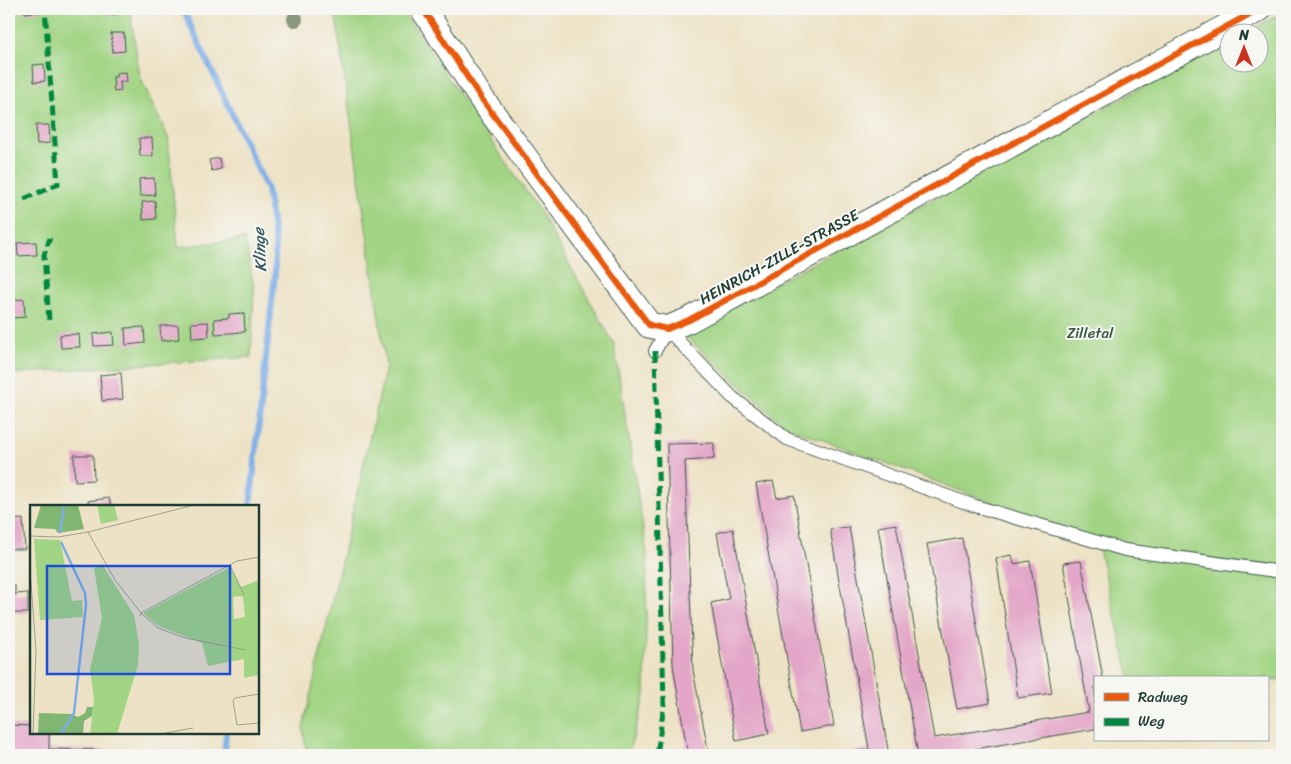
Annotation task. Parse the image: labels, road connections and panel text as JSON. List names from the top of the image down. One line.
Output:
{"streets":{"street":["HEINRICH-ZILLE-STRASSE"]},"water":["Klinge"],"parks":["Zilletal"],"legend":["Radweg","Weg"],"north":"top"}
